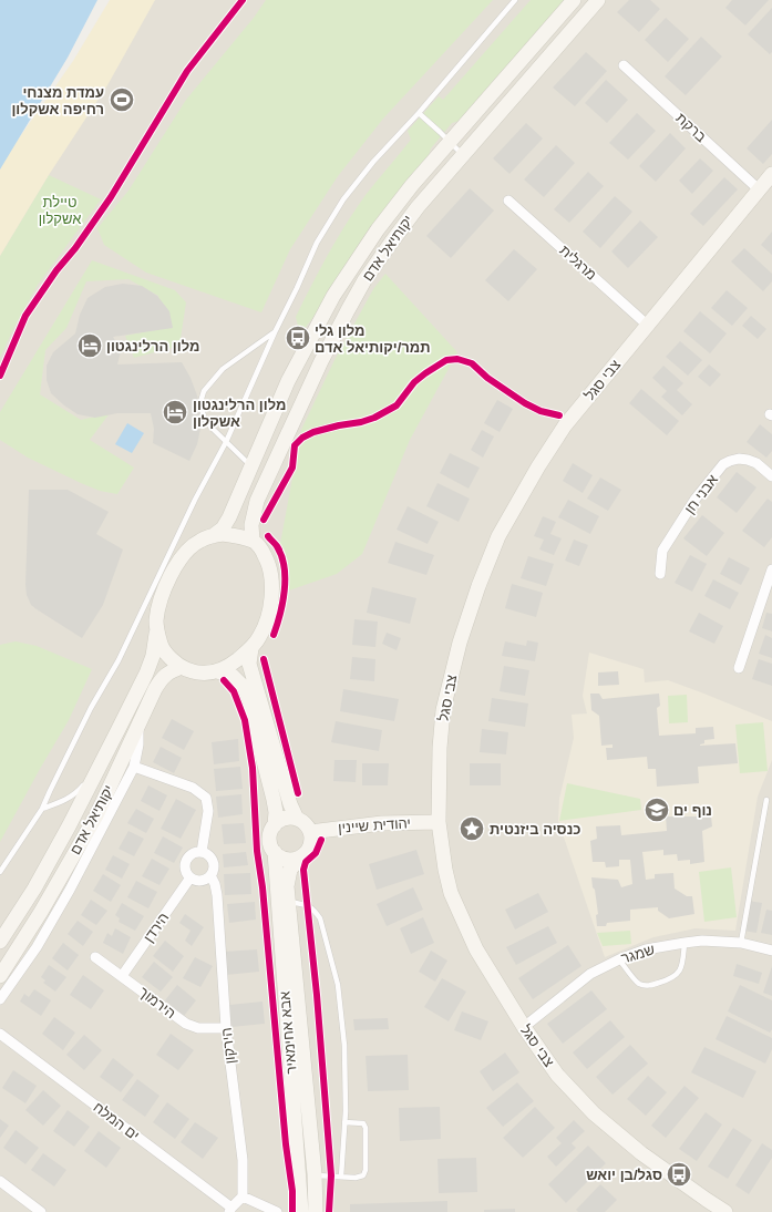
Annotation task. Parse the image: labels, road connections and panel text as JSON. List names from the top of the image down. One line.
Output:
{"streets":{"street":["ברקת","יקותיאל אדם","מרגלית","צבי סגל","אבני חן","יהודית שיינין","הירדן","שמגר","הירמוך","אבא אחימאיר","הירקון","ים המלח"]},"crossings":[["ברקת","צבי סגל"],["מרגלית","צבי סגל"],["צבי סגל","יהודית שיינין"],["צבי סגל","שמגר"],["יהודית שיינין","אבא אחימאיר"],["הירדן","הירמוך"],["הירדן","הירקון"],["הירמוך","הירקון"]],"parks":["טיילת אשקלון"],"places":{"sports":["עמדת מצנחי רחיפה אשקלון"],"bus stop":["מלון גלי תמר/יקותיאל אדם","סגל/בן יואש"],"hotel":["מלון הרלינגטון","מלון הרלינגטון אשקלון"],"school or university":["נוף ים"],"place":["כנסיה ביזנטית"]}}
